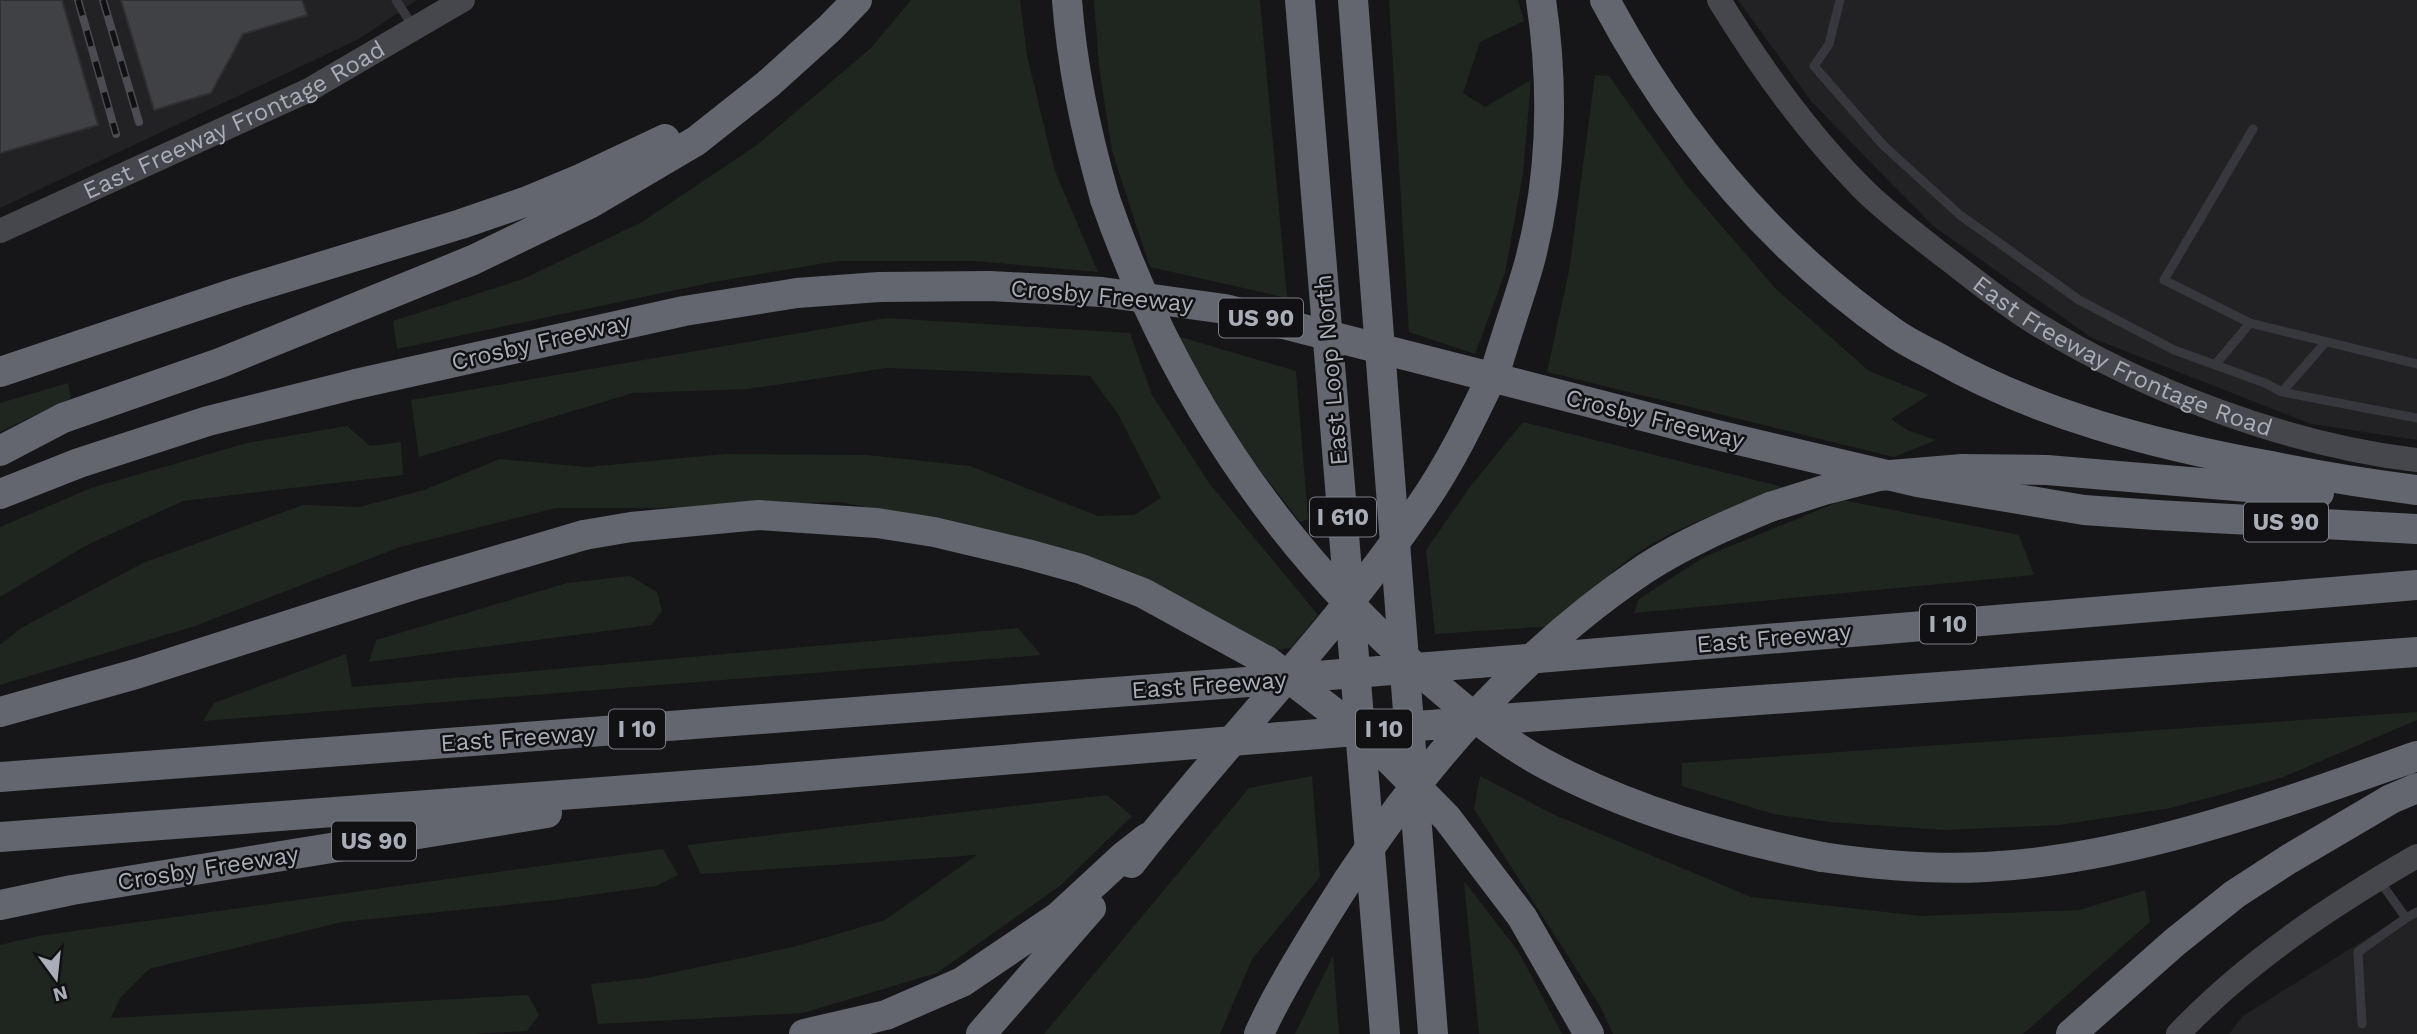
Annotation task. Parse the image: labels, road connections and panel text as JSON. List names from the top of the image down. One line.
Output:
{"streets":{"highway":["Crosby Freeway","US 90","East Loop North","I 610","I 10","East Freeway"],"main road":["East Freeway Frontage Road"]},"crossings":[["Crosby Freeway","I 10"]],"north":"bottom"}
